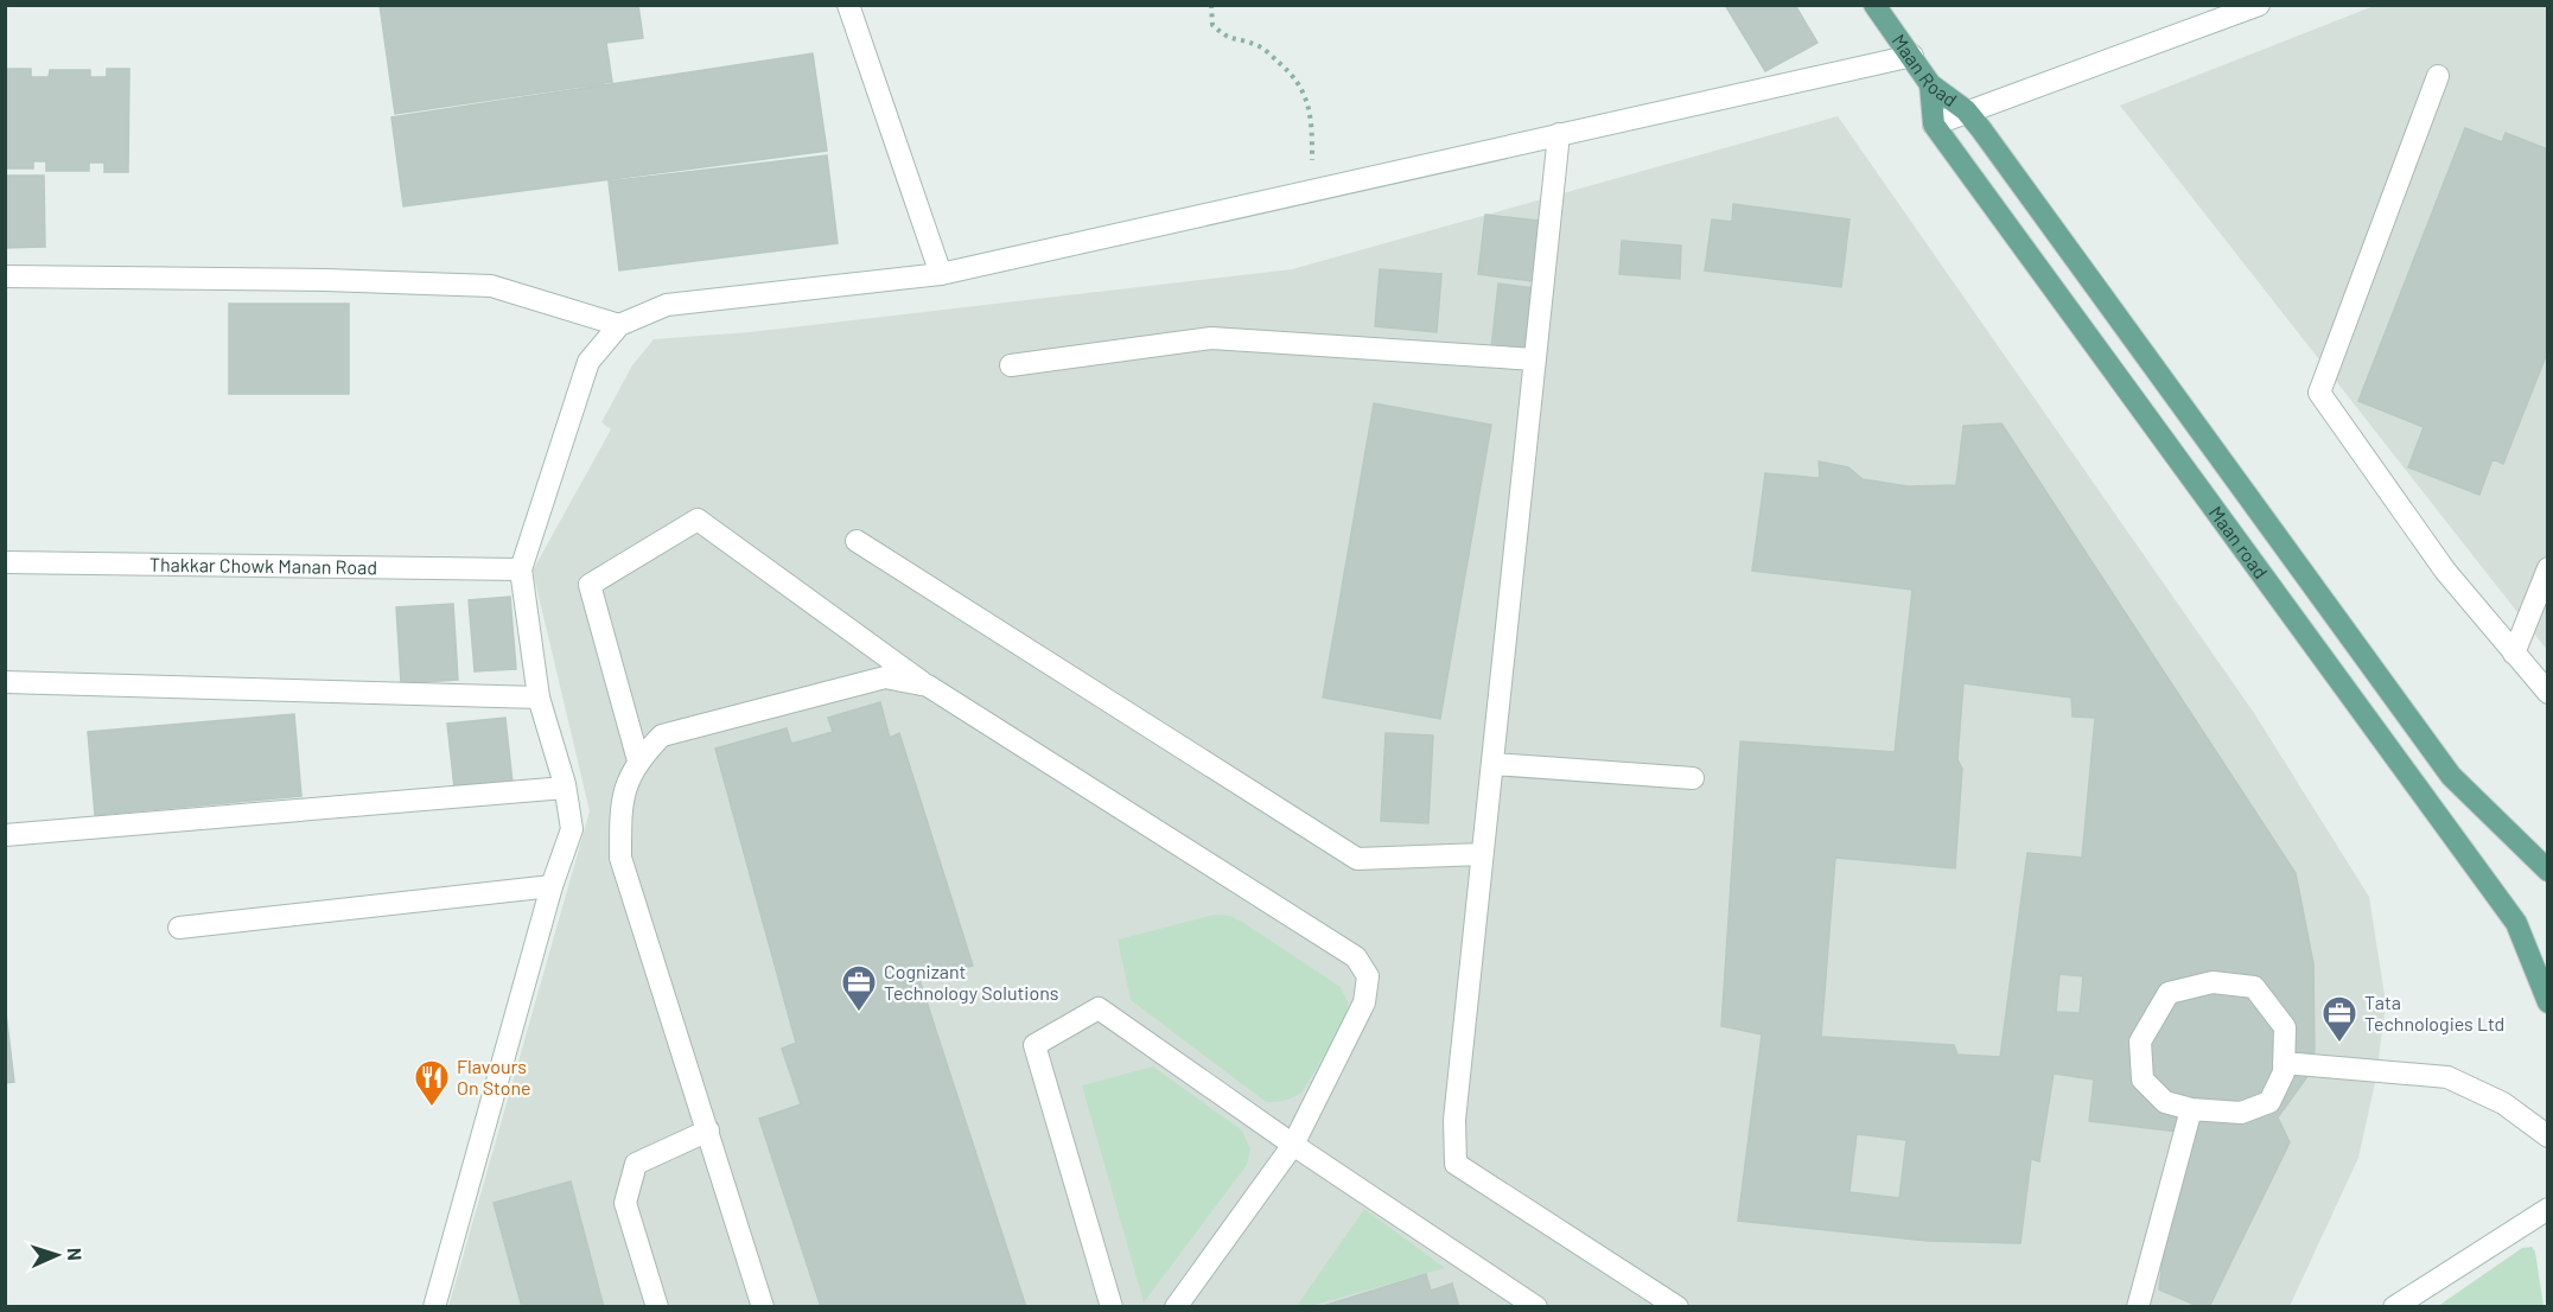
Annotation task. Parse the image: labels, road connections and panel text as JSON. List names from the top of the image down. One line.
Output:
{"streets":{"main road":["Maan Road","Maan road"],"street":["Thakkar Chowk Manan Road"]},"crossings":[["Maan Road","Maan road"]],"places":{"office":["Cognizant Technology Solutions","Tata Technologies Ltd"],"restaurant":["Flavours On Stone"]},"north":"right"}
